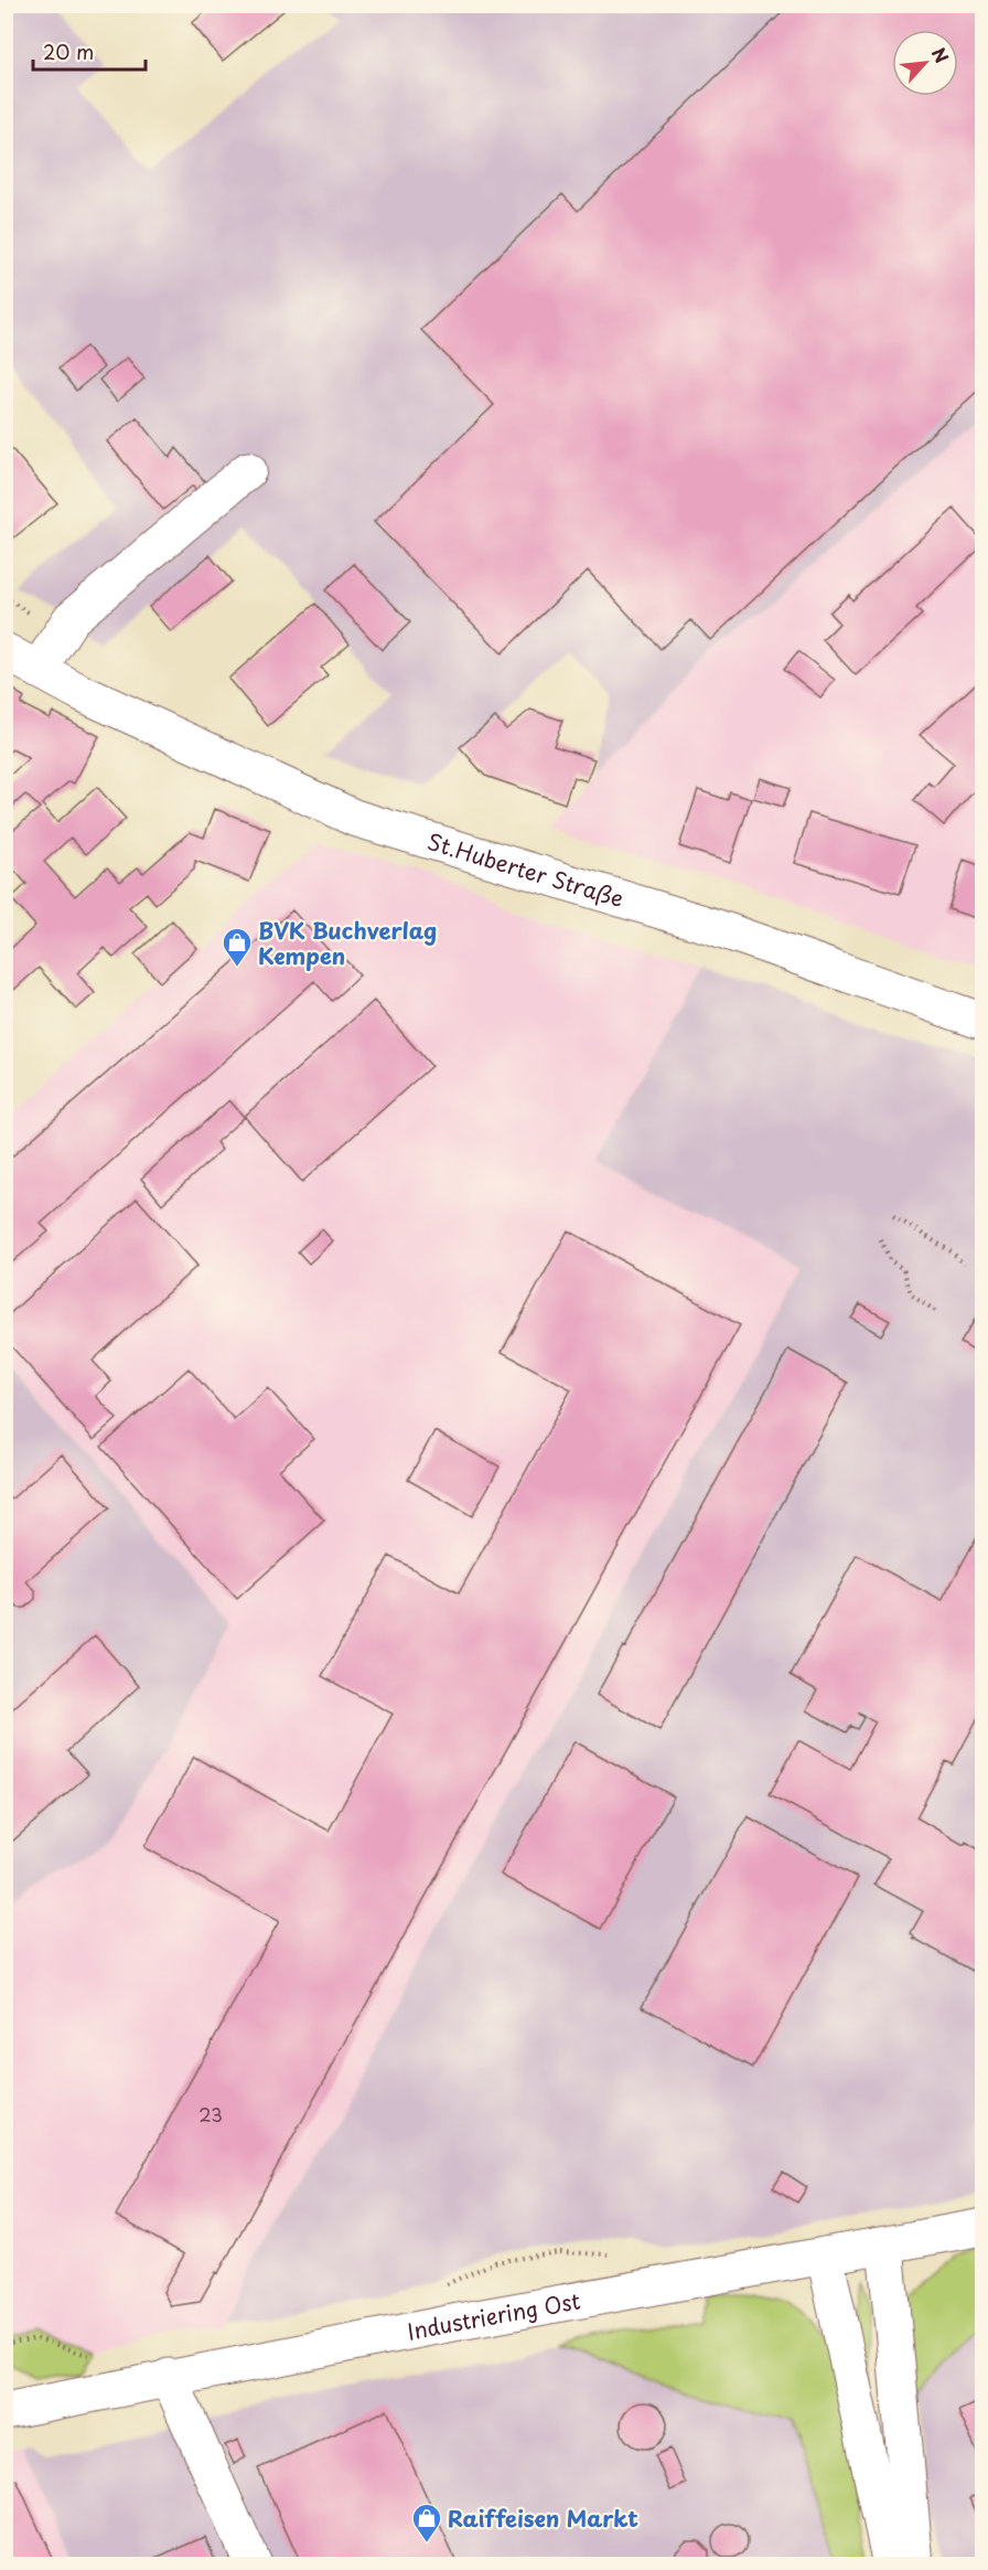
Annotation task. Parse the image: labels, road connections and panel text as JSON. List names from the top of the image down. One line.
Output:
{"streets":{"street":["St.Huberter Straße","Industriering Ost"]},"places":{"shop":["BVK Buchverlag Kempen","Raiffeisen Markt"]},"house_numbers":["23"],"scale_bar":"20 m","north":"top right"}
